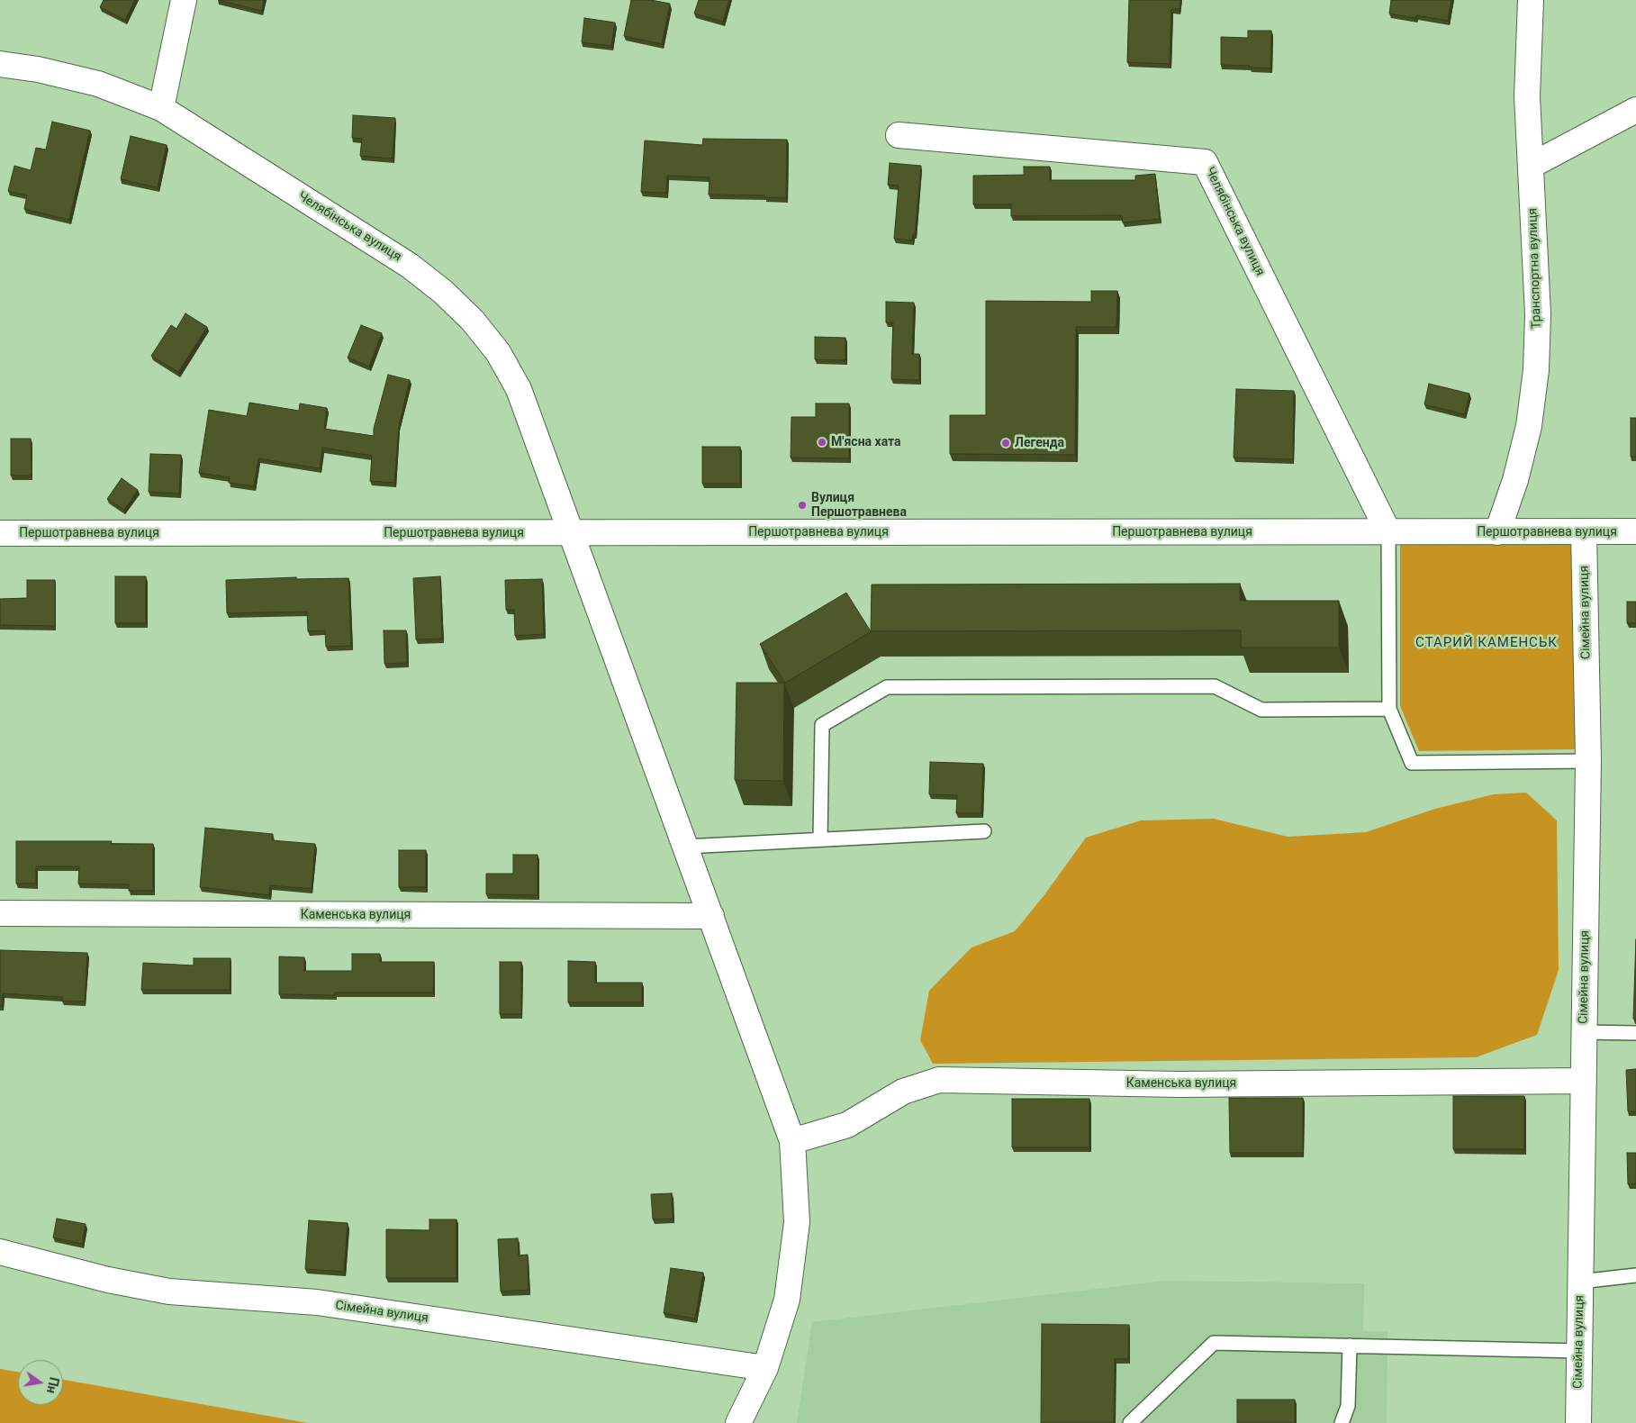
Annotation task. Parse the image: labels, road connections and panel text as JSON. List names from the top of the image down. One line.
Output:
{"streets":{"street":["Челябінська вулиця","Транспортна вулиця","Першотравнева вулиця","Сімейна вулиця","Каменська вулиця"]},"crossings":[["Челябінська вулиця","Першотравнева вулиця"],["Челябінська вулиця","Сімейна вулиця"],["Челябінська вулиця","Каменська вулиця"],["Транспортна вулиця","Першотравнева вулиця"],["Першотравнева вулиця","Сімейна вулиця"],["Сімейна вулиця","Каменська вулиця"]],"districts":["СТАРИЙ КАМЕНСЬК"],"places":["М'ясна хата","Легенда","Вулиця Першотравнева"],"north":"right"}
